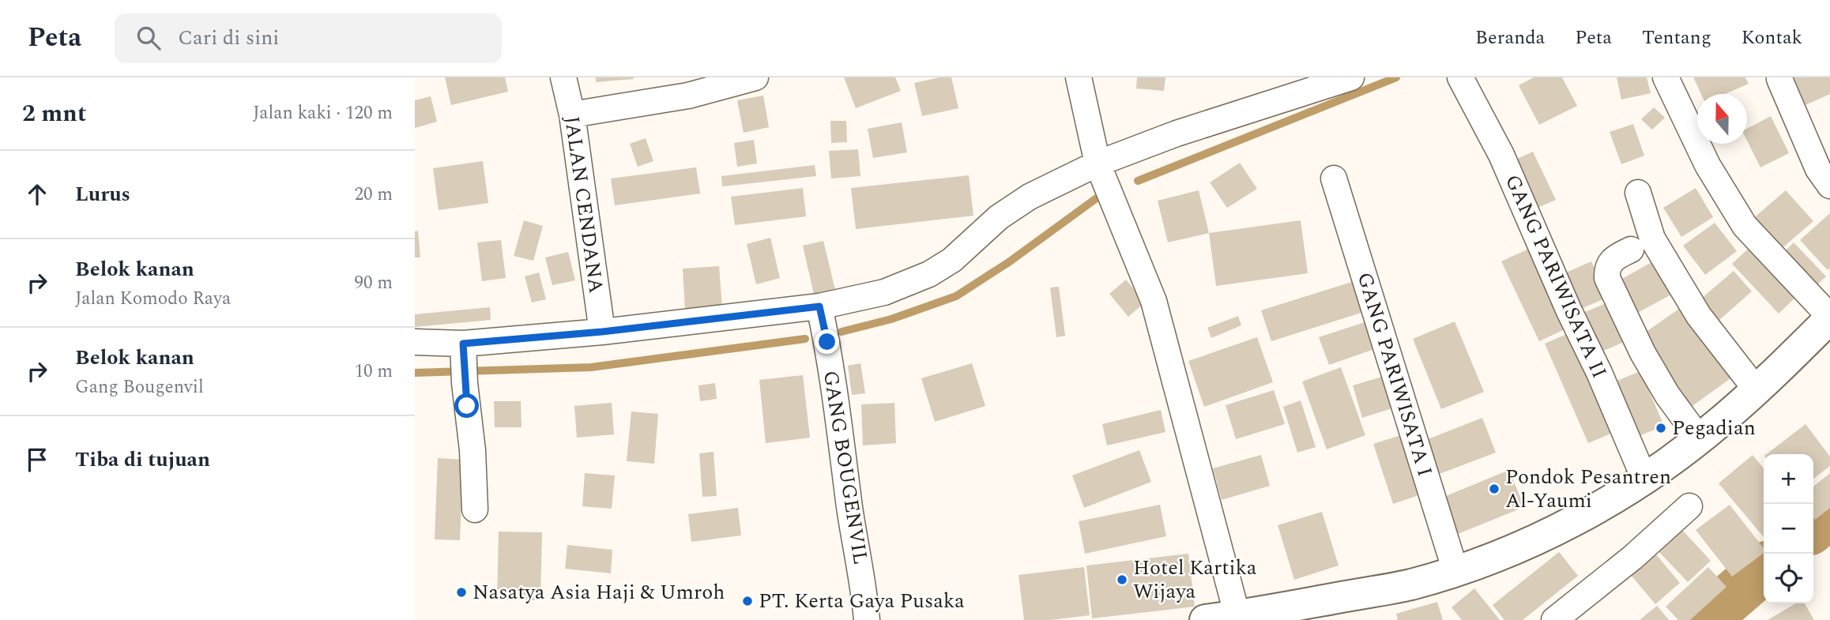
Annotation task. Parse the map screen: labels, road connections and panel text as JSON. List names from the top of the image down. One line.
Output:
{"streets":{"street":["JALAN CENDANA","GANG PARIWISATA II","GANG PARIWISATA I","GANG BOUGENVIL"]},"places":["Pegadian","Pondok Pesantren Al-Yaumi","Hotel Kartika Wijaya","Nasatya Asia Haji & Umroh","PT. Kerta Gaya Pusaka"],"north":"top","page":{"header":"Peta","search":"Cari di sini","nav":["Beranda","Peta","Tentang","Kontak"],"heading":["2 mnt","Jalan kaki · 120 m"],"list":[["Lurus","20 m"],["Belok kanan","Jalan Komodo Raya","90 m"],["Belok kanan","Gang Bougenvil","10 m"],"Tiba di tujuan"],"map_buttons":["+","−"]}}
